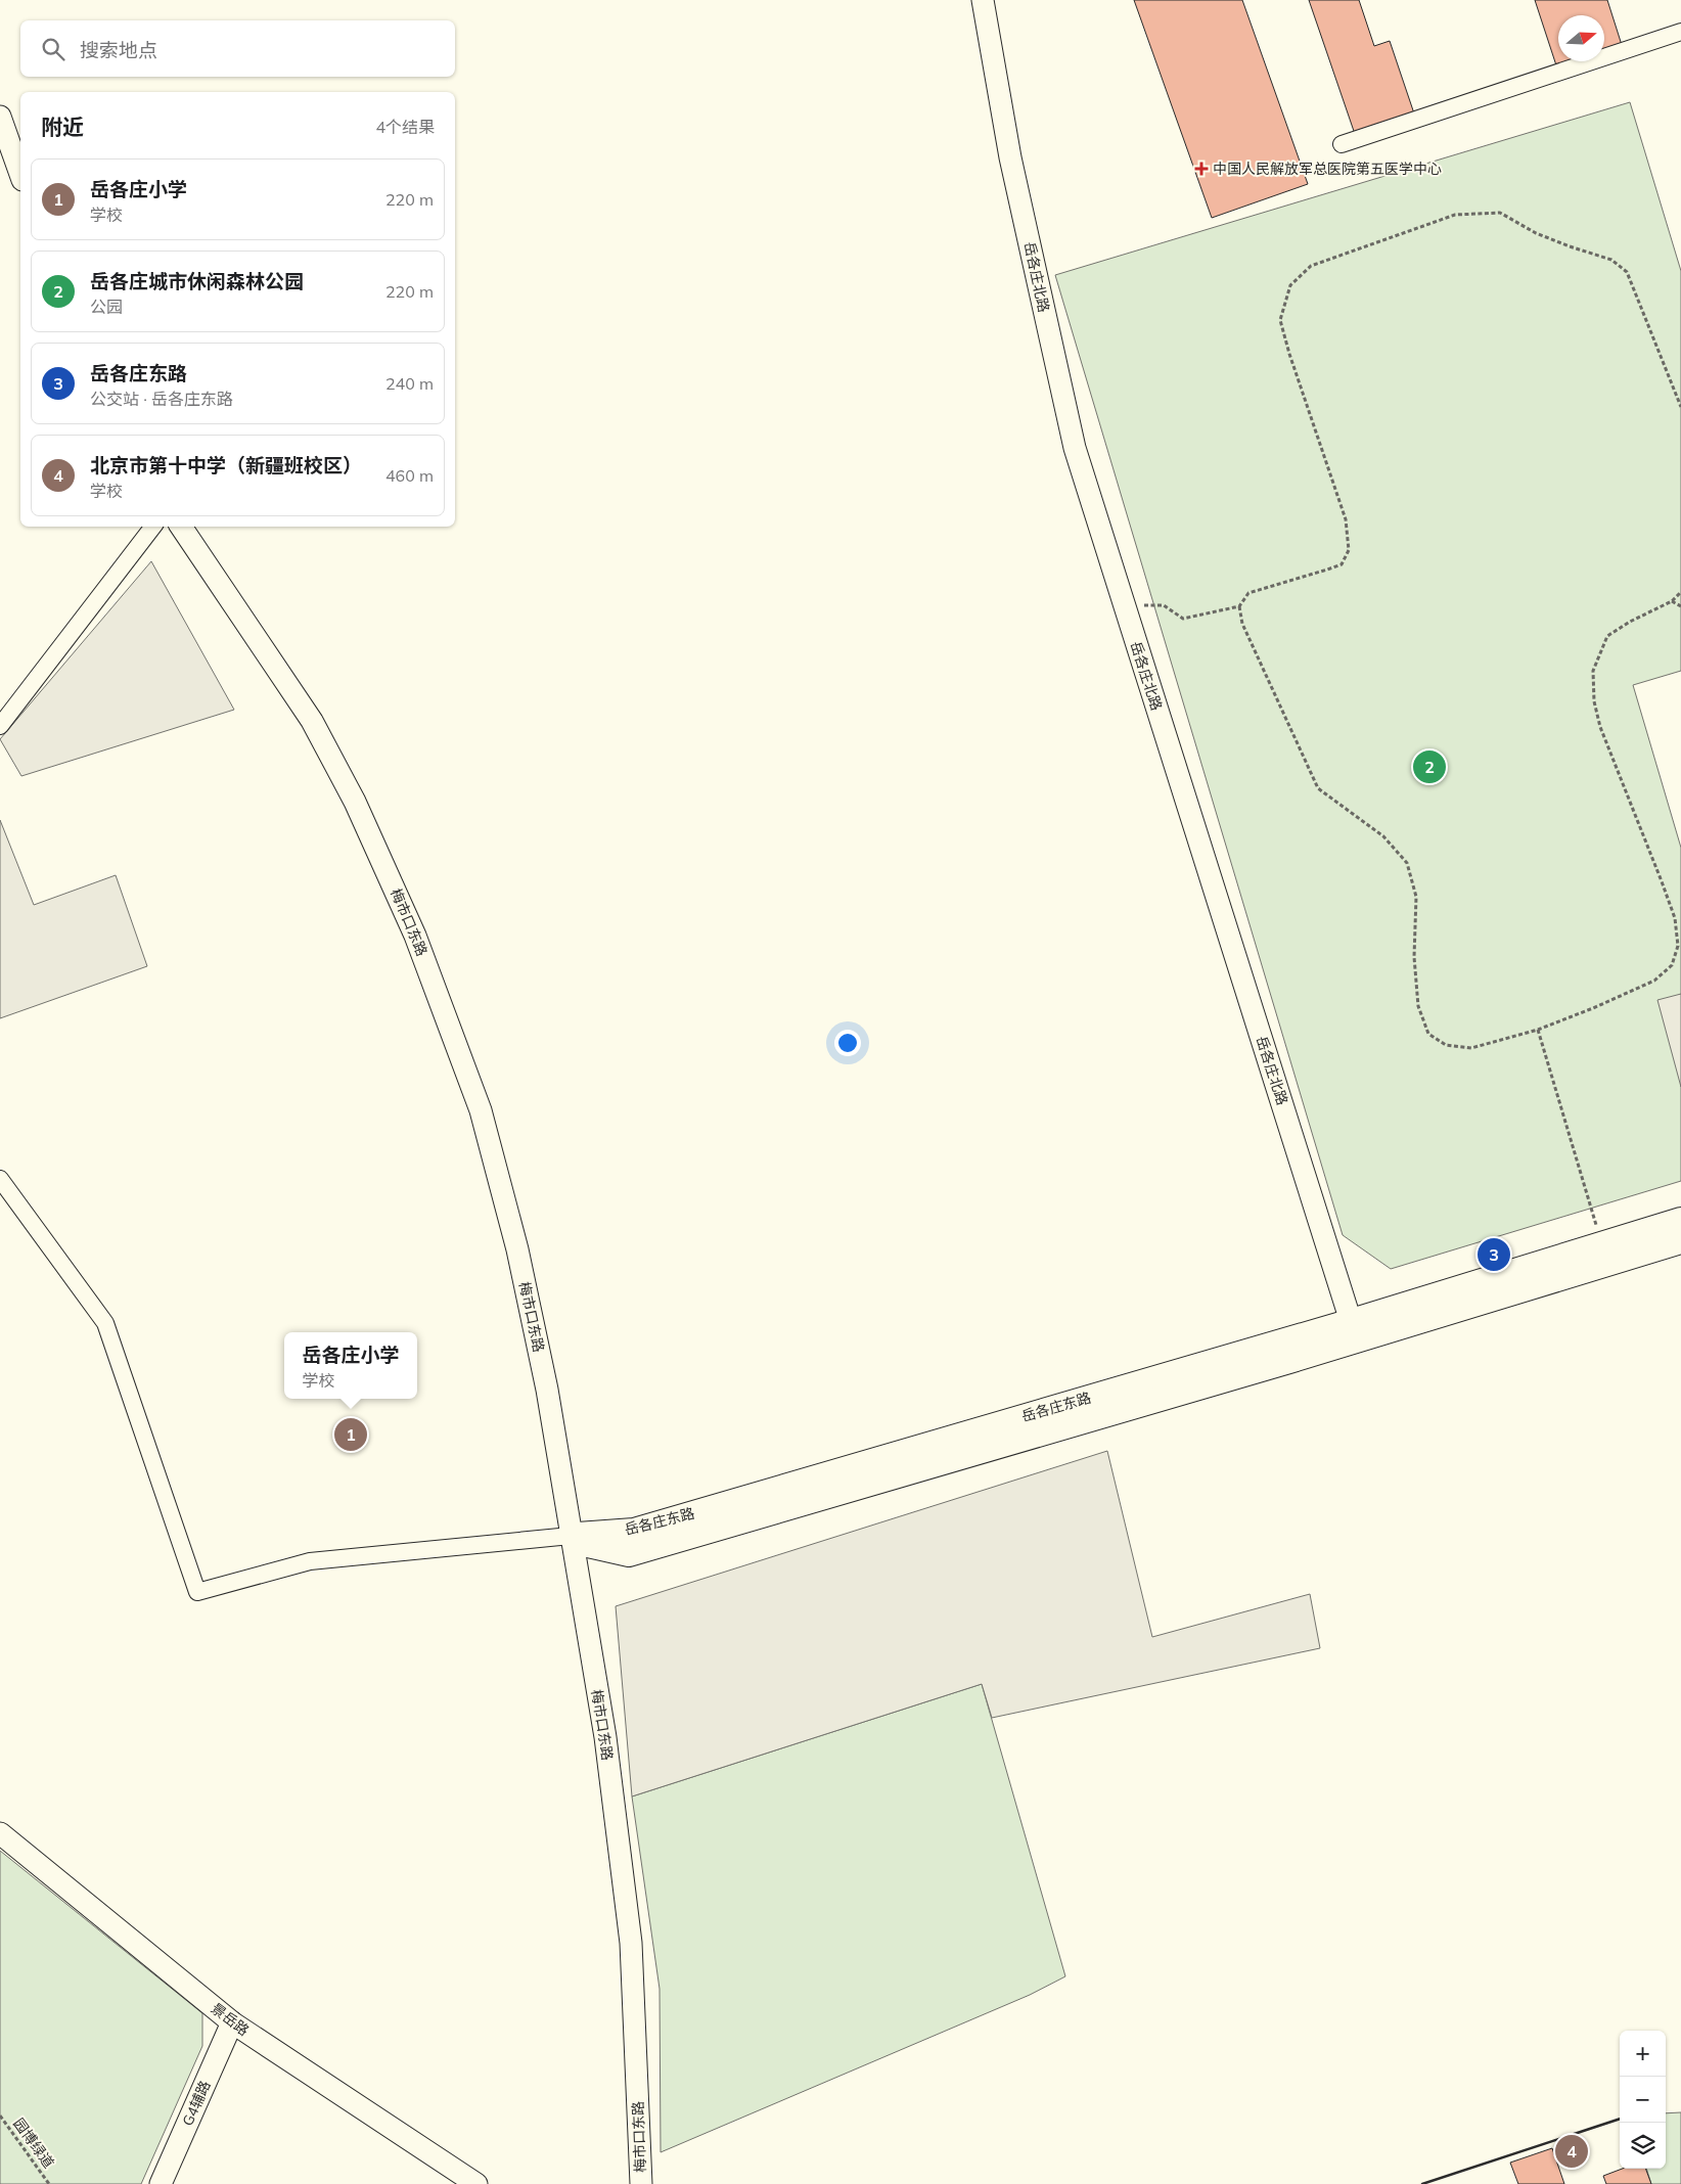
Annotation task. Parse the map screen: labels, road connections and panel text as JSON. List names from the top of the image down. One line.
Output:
{"streets":{"main road":["岳各庄东路"],"street":["岳各庄北路","梅市口东路","景岳路","G4辅路"],"path":["园博绿道"]},"crossings":[["岳各庄北路","岳各庄东路"],["梅市口东路","岳各庄东路"],["景岳路","G4辅路"]],"places":{"health":["中国人民解放军总医院第五医学中心"]},"north":"right","page":{"search":"搜索地点","heading":["附近","4个结果"],"list":[{"mark":"1","name":"岳各庄小学","note":"学校","value":"220 m"},{"mark":"2","name":"岳各庄城市休闲森林公园","note":"公园","value":"220 m"},{"mark":"3","name":"岳各庄东路","note":"公交站 · 岳各庄东路","value":"240 m"},{"mark":"4","name":"北京市第十中学（新疆班校区）","note":"学校","value":"460 m"}],"pins":["2","3","1","4"],"popup":["岳各庄小学","学校"],"map_buttons":["+","−"]}}
